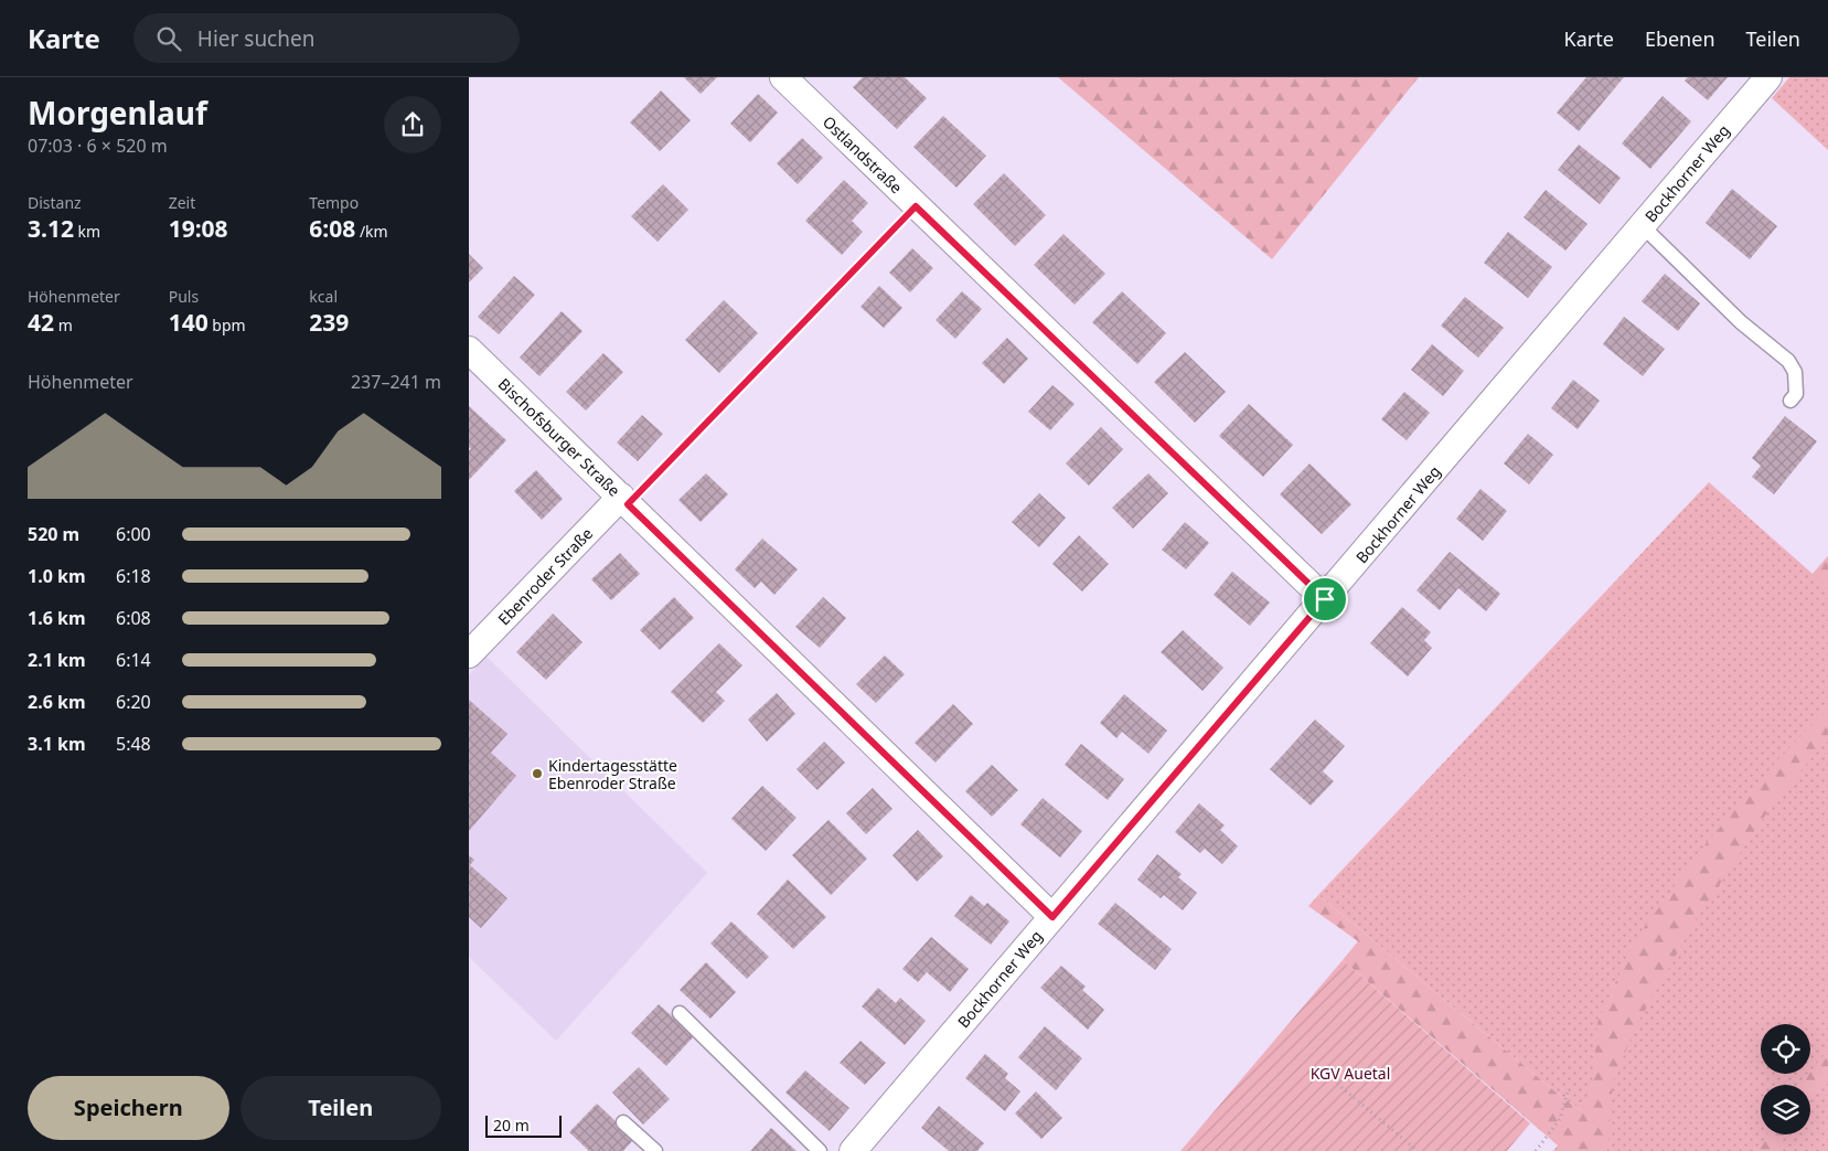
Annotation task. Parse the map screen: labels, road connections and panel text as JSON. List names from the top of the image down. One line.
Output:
{"streets":{"street":["Ostlandstraße","Bockhorner Weg","Bischofsburger Straße","Ebenroder Straße"]},"crossings":[["Ostlandstraße","Bockhorner Weg"],["Bockhorner Weg","Bischofsburger Straße"],["Bischofsburger Straße","Ebenroder Straße"]],"parks":["KGV Auetal"],"places":["Kindertagesstätte Ebenroder Straße"],"scale_bar":"20 m","page":{"header":"Karte","search":"Hier suchen","nav":["Karte","Ebenen","Teilen"],"heading":["Morgenlauf","07:03 · 6 × 520 m"],"stats":[["Distanz","3.12 km"],["Zeit","19:08"],["Tempo","6:08 /km"],["Höhenmeter","42 m"],["Puls","140 bpm"],["kcal","239"]],"chart":["Höhenmeter","237–241 m"],"list":[{"name":"520 m","note":"6:00"},{"name":"1.0 km","note":"6:18"},{"name":"1.6 km","note":"6:08"},{"name":"2.1 km","note":"6:14"},{"name":"2.6 km","note":"6:20"},{"name":"3.1 km","note":"5:48"}],"buttons":["Speichern","Teilen"],"scale":"20 m"}}
